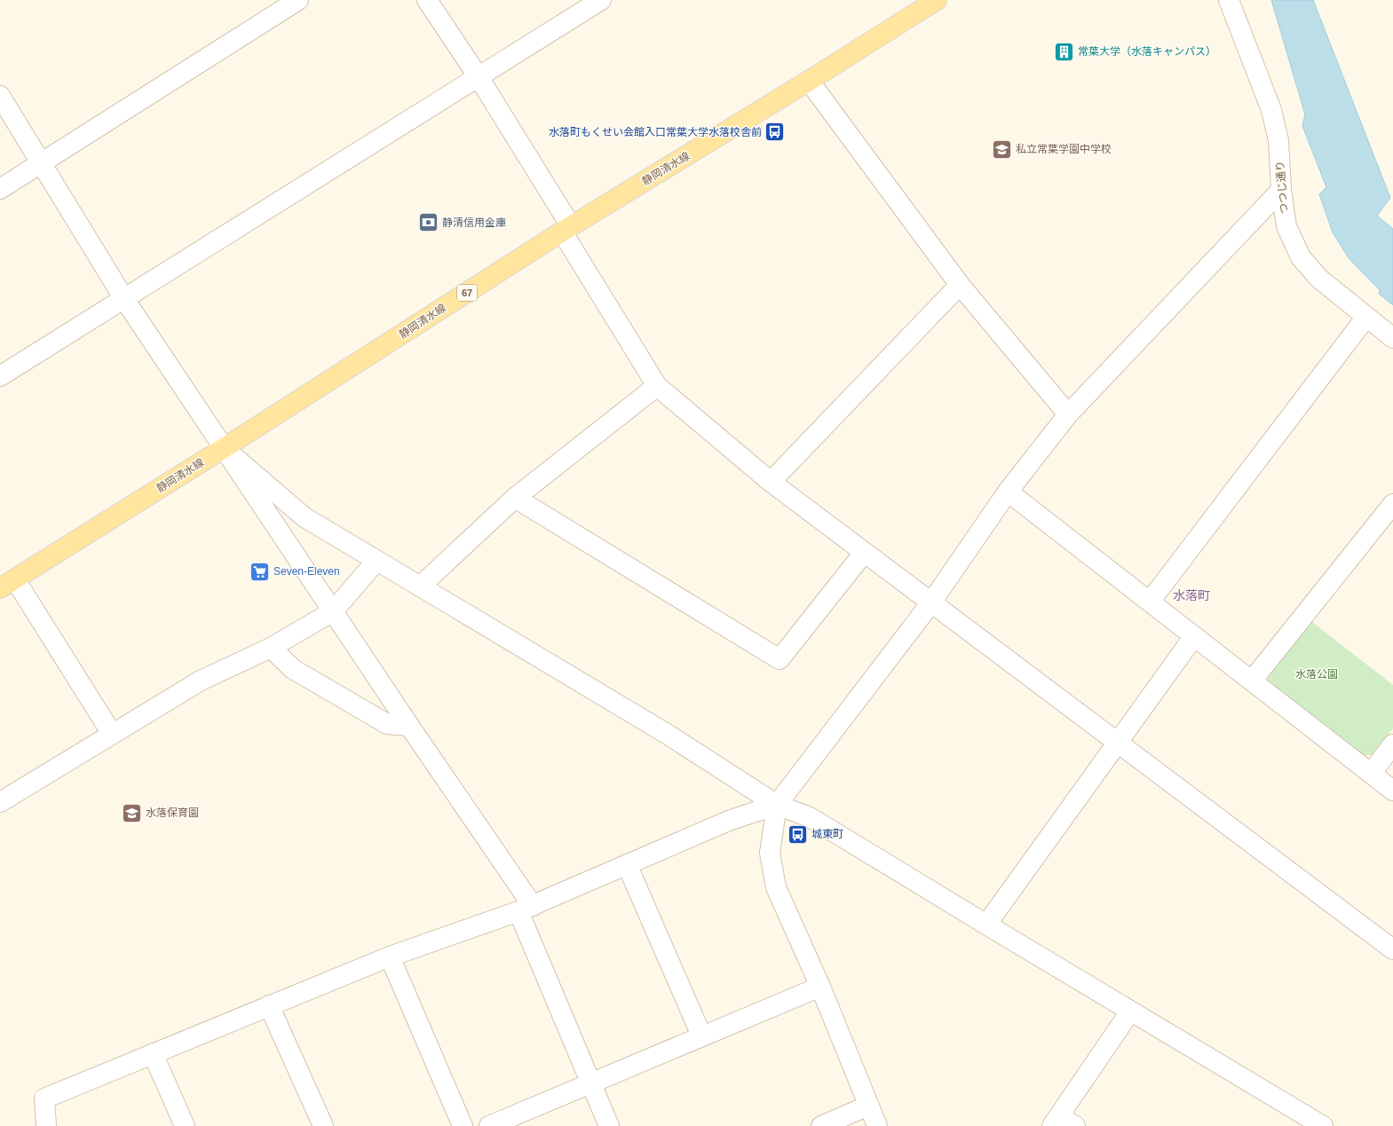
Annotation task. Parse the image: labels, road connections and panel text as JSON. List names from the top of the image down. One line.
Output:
{"streets":{"main road":["静岡清水線","67"],"street":["つつじ通り"]},"districts":["水落町"],"parks":["水落公園"],"places":{"building":["常葉大学（水落キャンパス）"],"bus stop":["水落町もくせい会館入口常葉大学水落校舎前","城東町"],"school or university":["私立常葉学園中学校","水落保育園"],"bank":["静清信用金庫"],"supermarket":["Seven-Eleven"]}}
